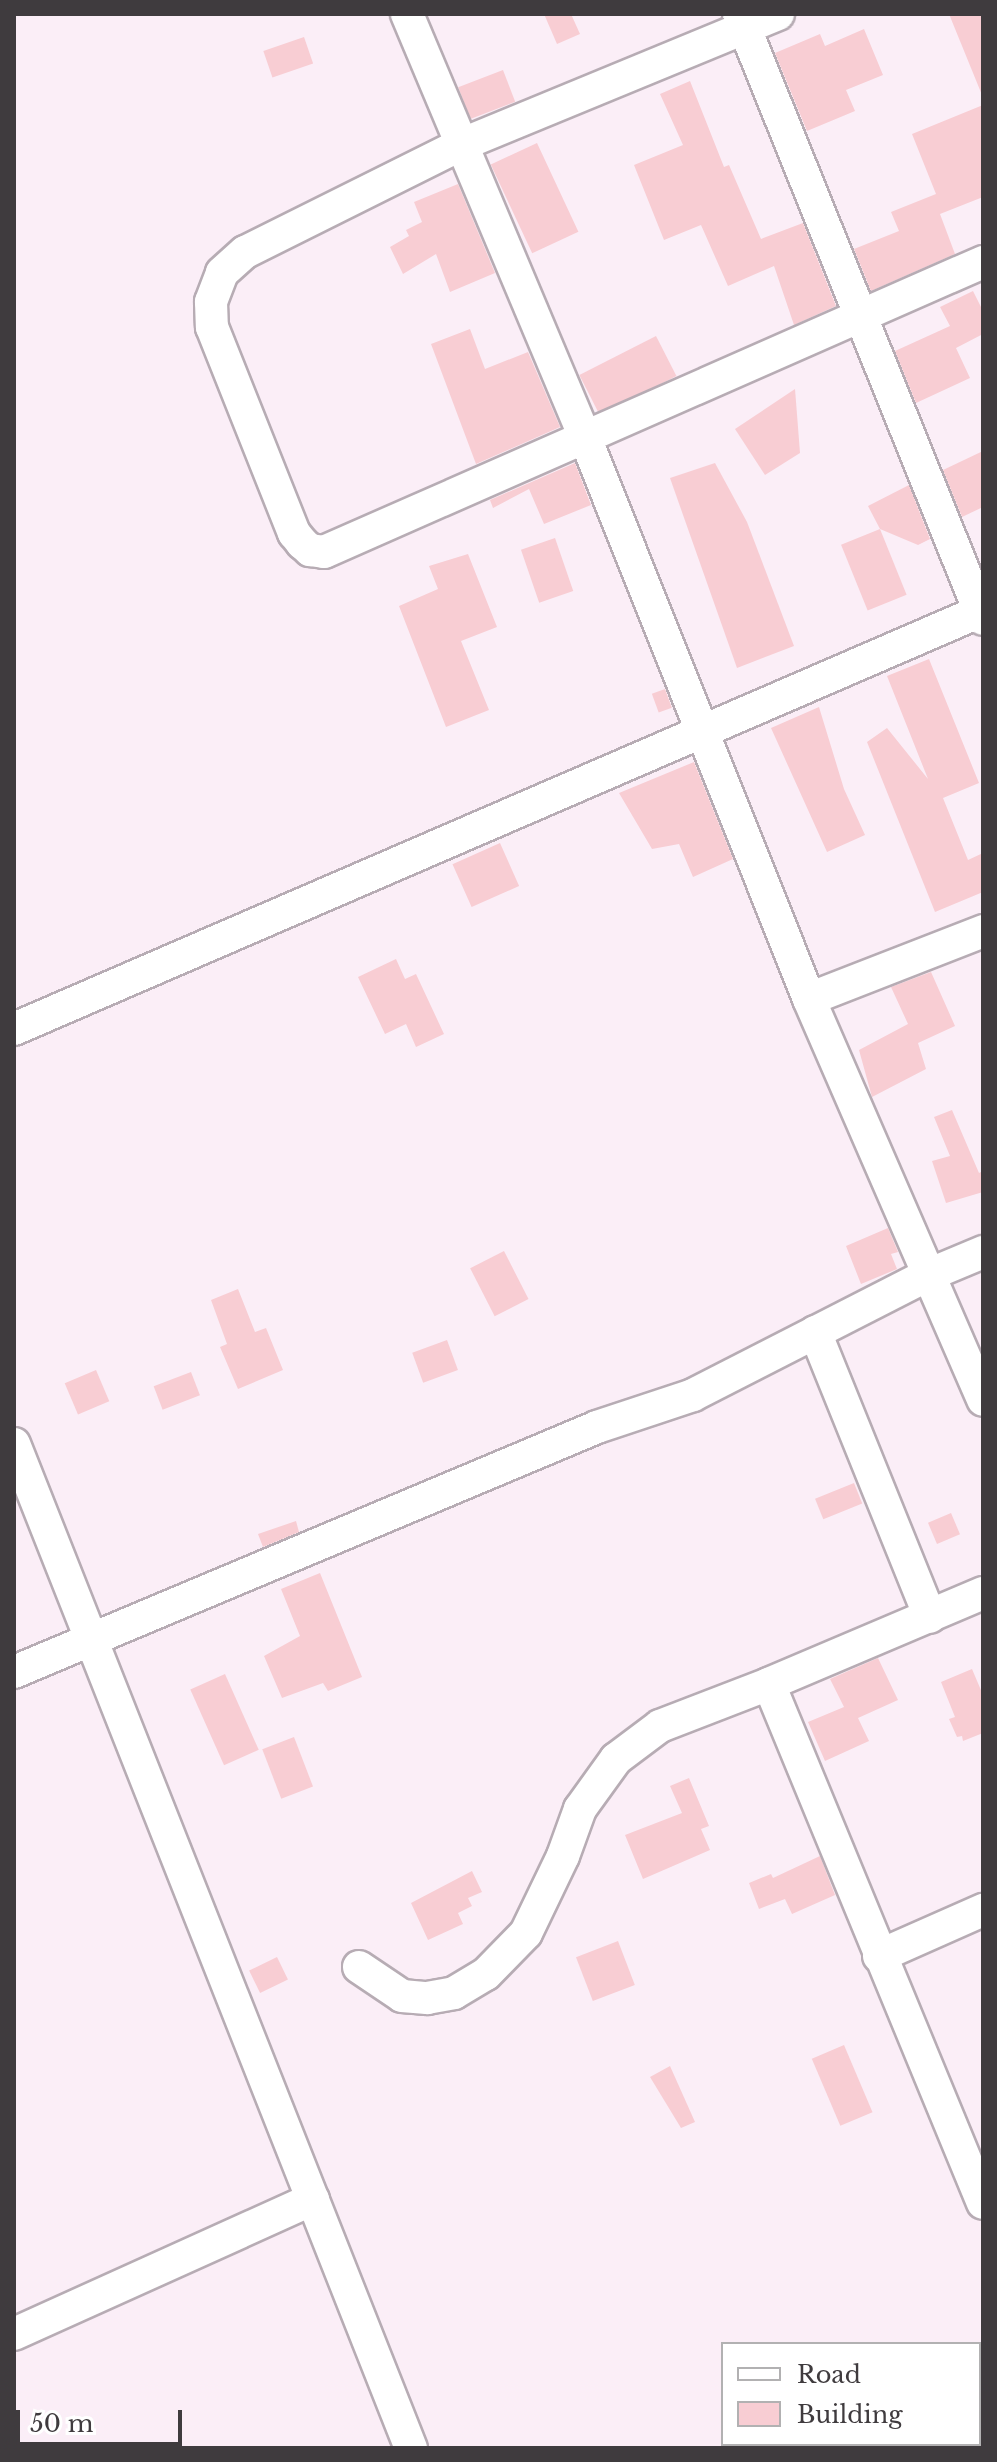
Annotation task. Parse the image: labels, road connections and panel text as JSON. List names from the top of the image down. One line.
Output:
{"legend":["Road","Building"],"scale_bar":"50 m"}
